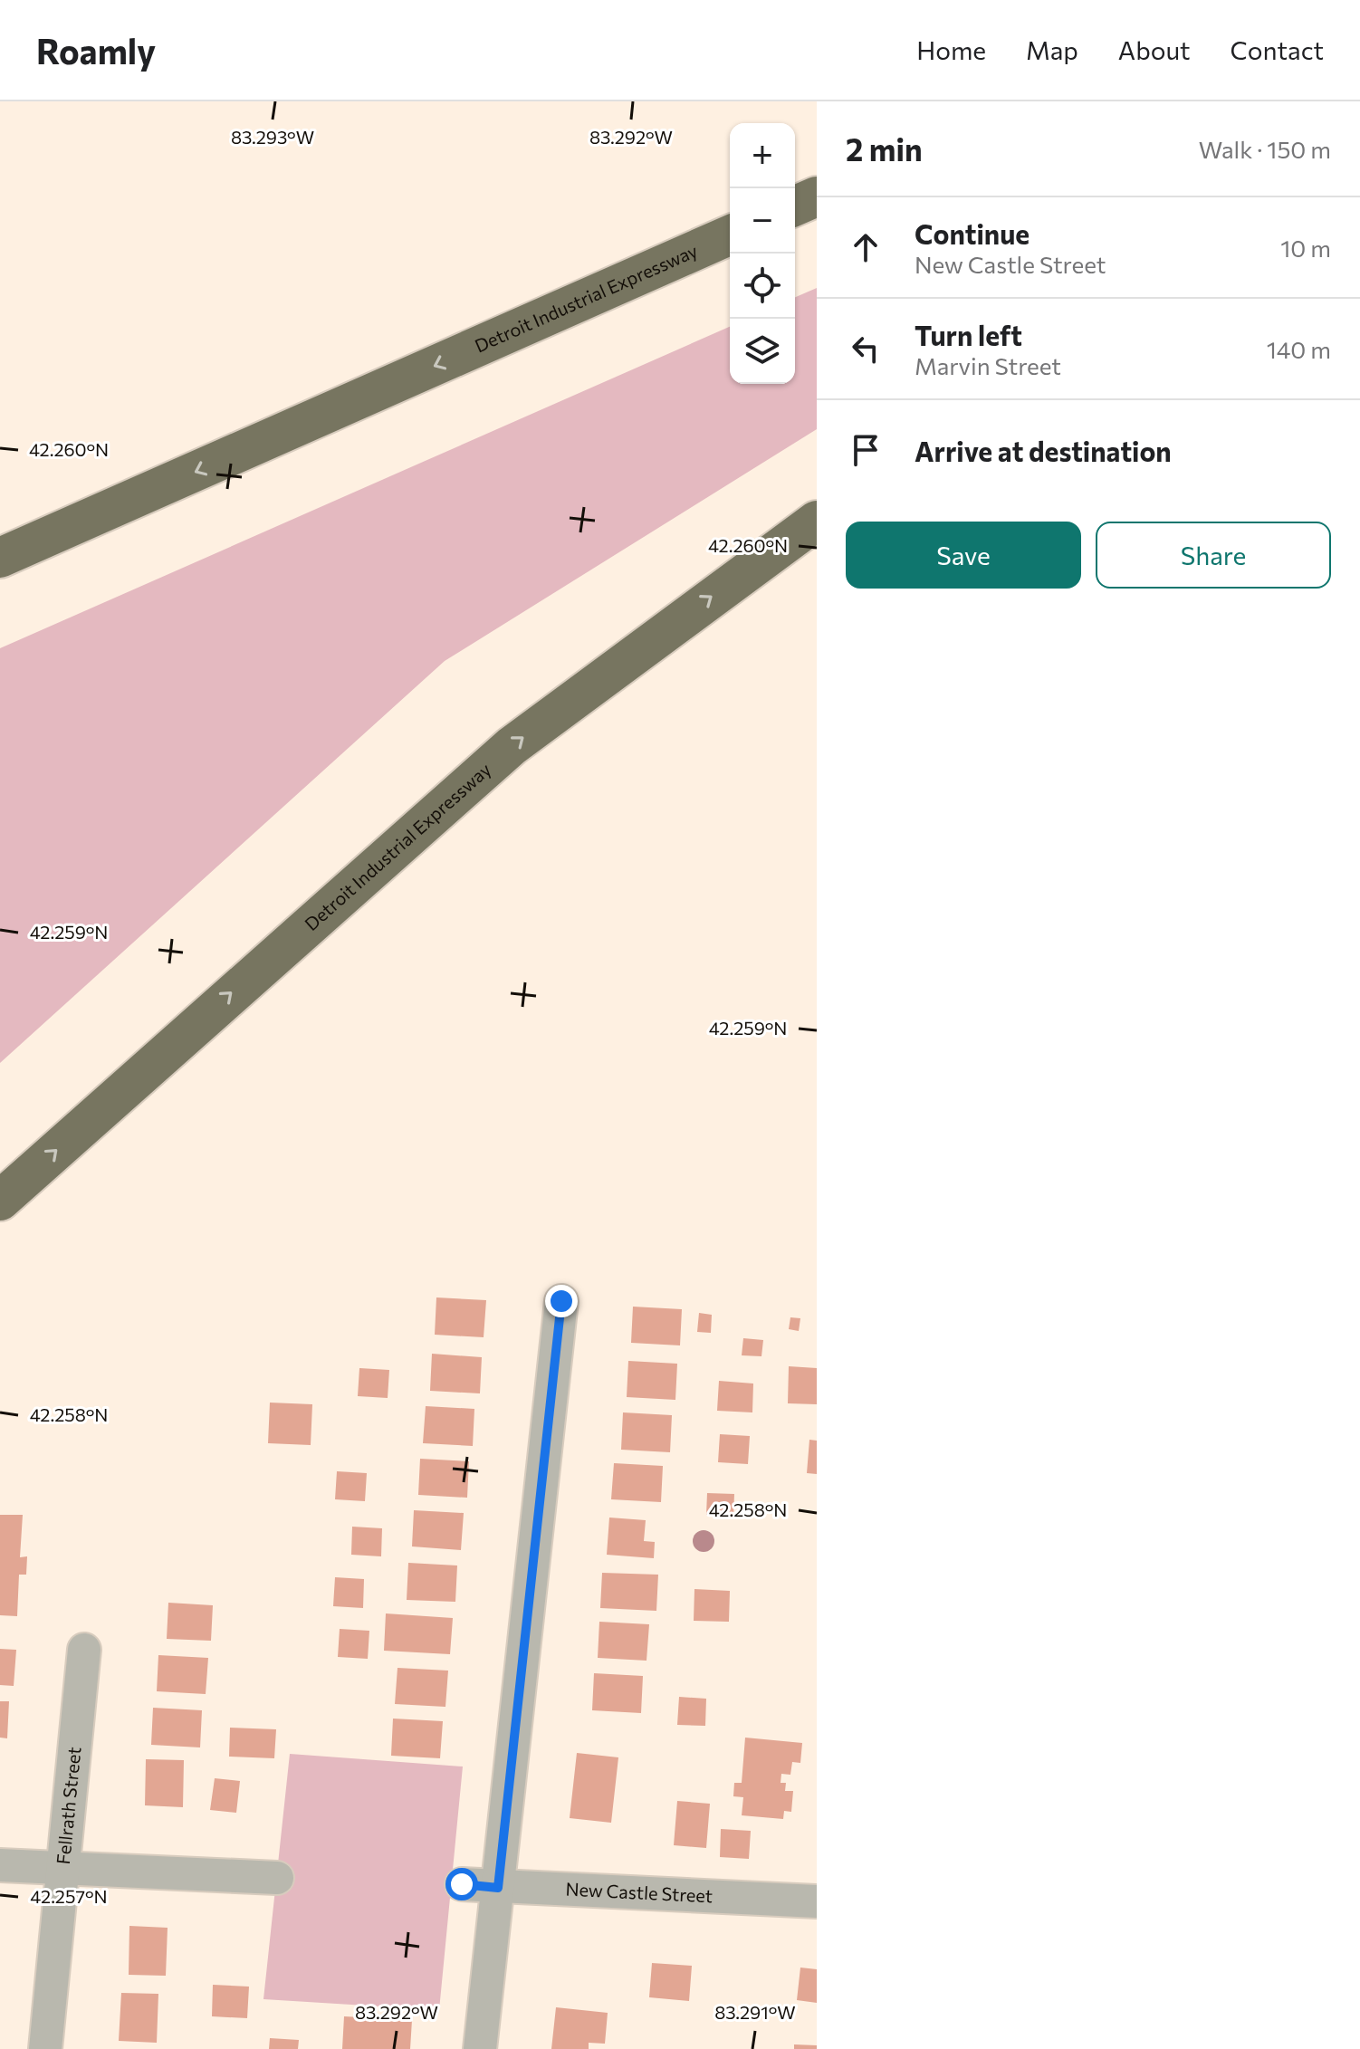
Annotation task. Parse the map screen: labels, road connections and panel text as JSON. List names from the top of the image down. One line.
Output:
{"streets":{"highway":["Detroit Industrial Expressway"],"street":["Fellrath Street","New Castle Street"]},"page":{"header":"Roamly","nav":["Home","Map","About","Contact"],"heading":["2 min","Walk · 150 m"],"map_buttons":["+","−"],"list":[["Continue","New Castle Street","10 m"],["Turn left","Marvin Street","140 m"],"Arrive at destination"],"buttons":["Save","Share"]},"coordinates":["83.293°W","83.292°W","42.260°N","42.259°N","42.258°N","42.257°N","83.291°W"]}
